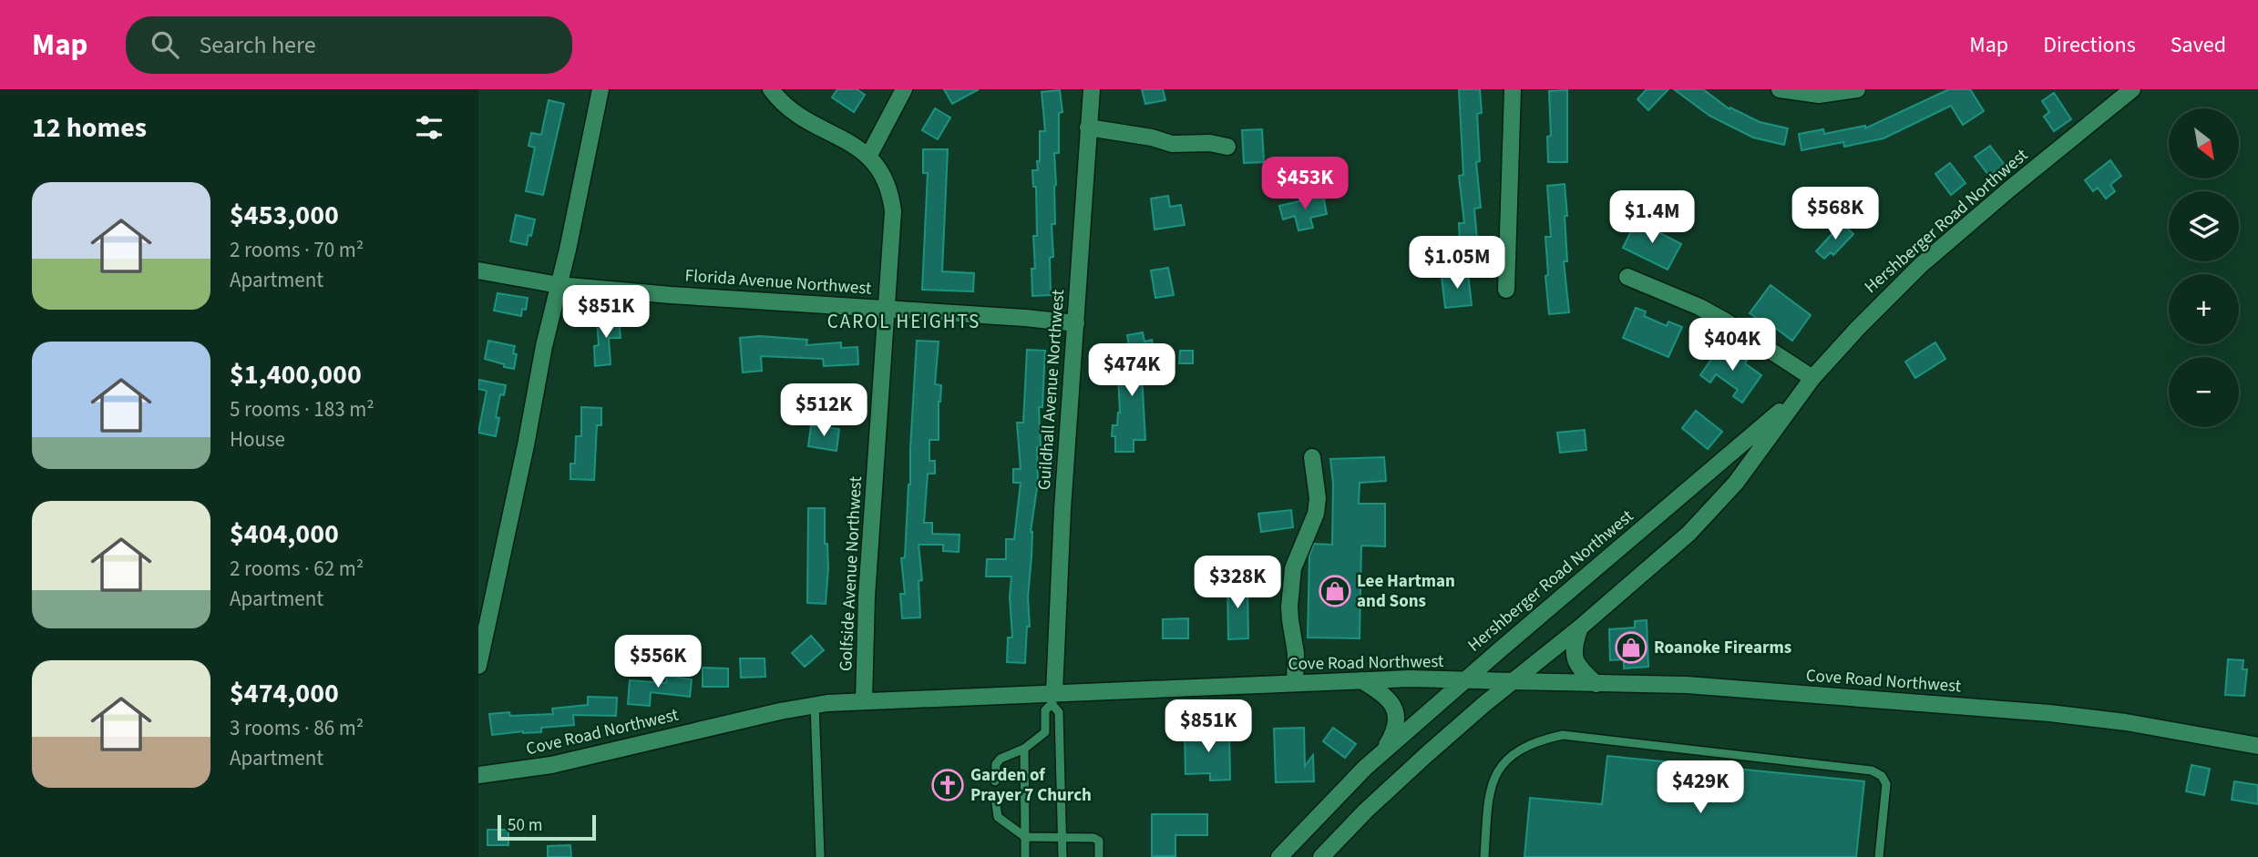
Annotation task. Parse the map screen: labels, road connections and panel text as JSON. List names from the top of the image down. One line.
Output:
{"streets":{"street":["Hershberger Road Northwest","Florida Avenue Northwest","Guildhall Avenue Northwest","Golfside Avenue Northwest","Cove Road Northwest"]},"crossings":[["Hershberger Road Northwest","Cove Road Northwest"],["Florida Avenue Northwest","Guildhall Avenue Northwest"],["Florida Avenue Northwest","Golfside Avenue Northwest"],["Guildhall Avenue Northwest","Cove Road Northwest"],["Golfside Avenue Northwest","Cove Road Northwest"]],"districts":["CAROL HEIGHTS"],"places":{"shop":["Lee Hartman and Sons","Roanoke Firearms"],"church":["Garden of Prayer 7 Church"]},"scale_bar":"50 m","north":"bottom right","page":{"header":"Map","search":"Search here","nav":["Map","Directions","Saved"],"heading":"12 homes","map_buttons":["+","−"],"price":["$453K","$568K","$1.4M","$1.05M","$851K","$404K","$474K","$512K","$328K","$556K","$851K","$429K"],"list":[{"name":"$453,000","note":"2 rooms · 70 m² · Apartment"},{"name":"$1,400,000","note":"5 rooms · 183 m² · House"},{"name":"$404,000","note":"2 rooms · 62 m² · Apartment"},{"name":"$474,000","note":"3 rooms · 86 m² · Apartment"}],"scale":"50 m"}}
